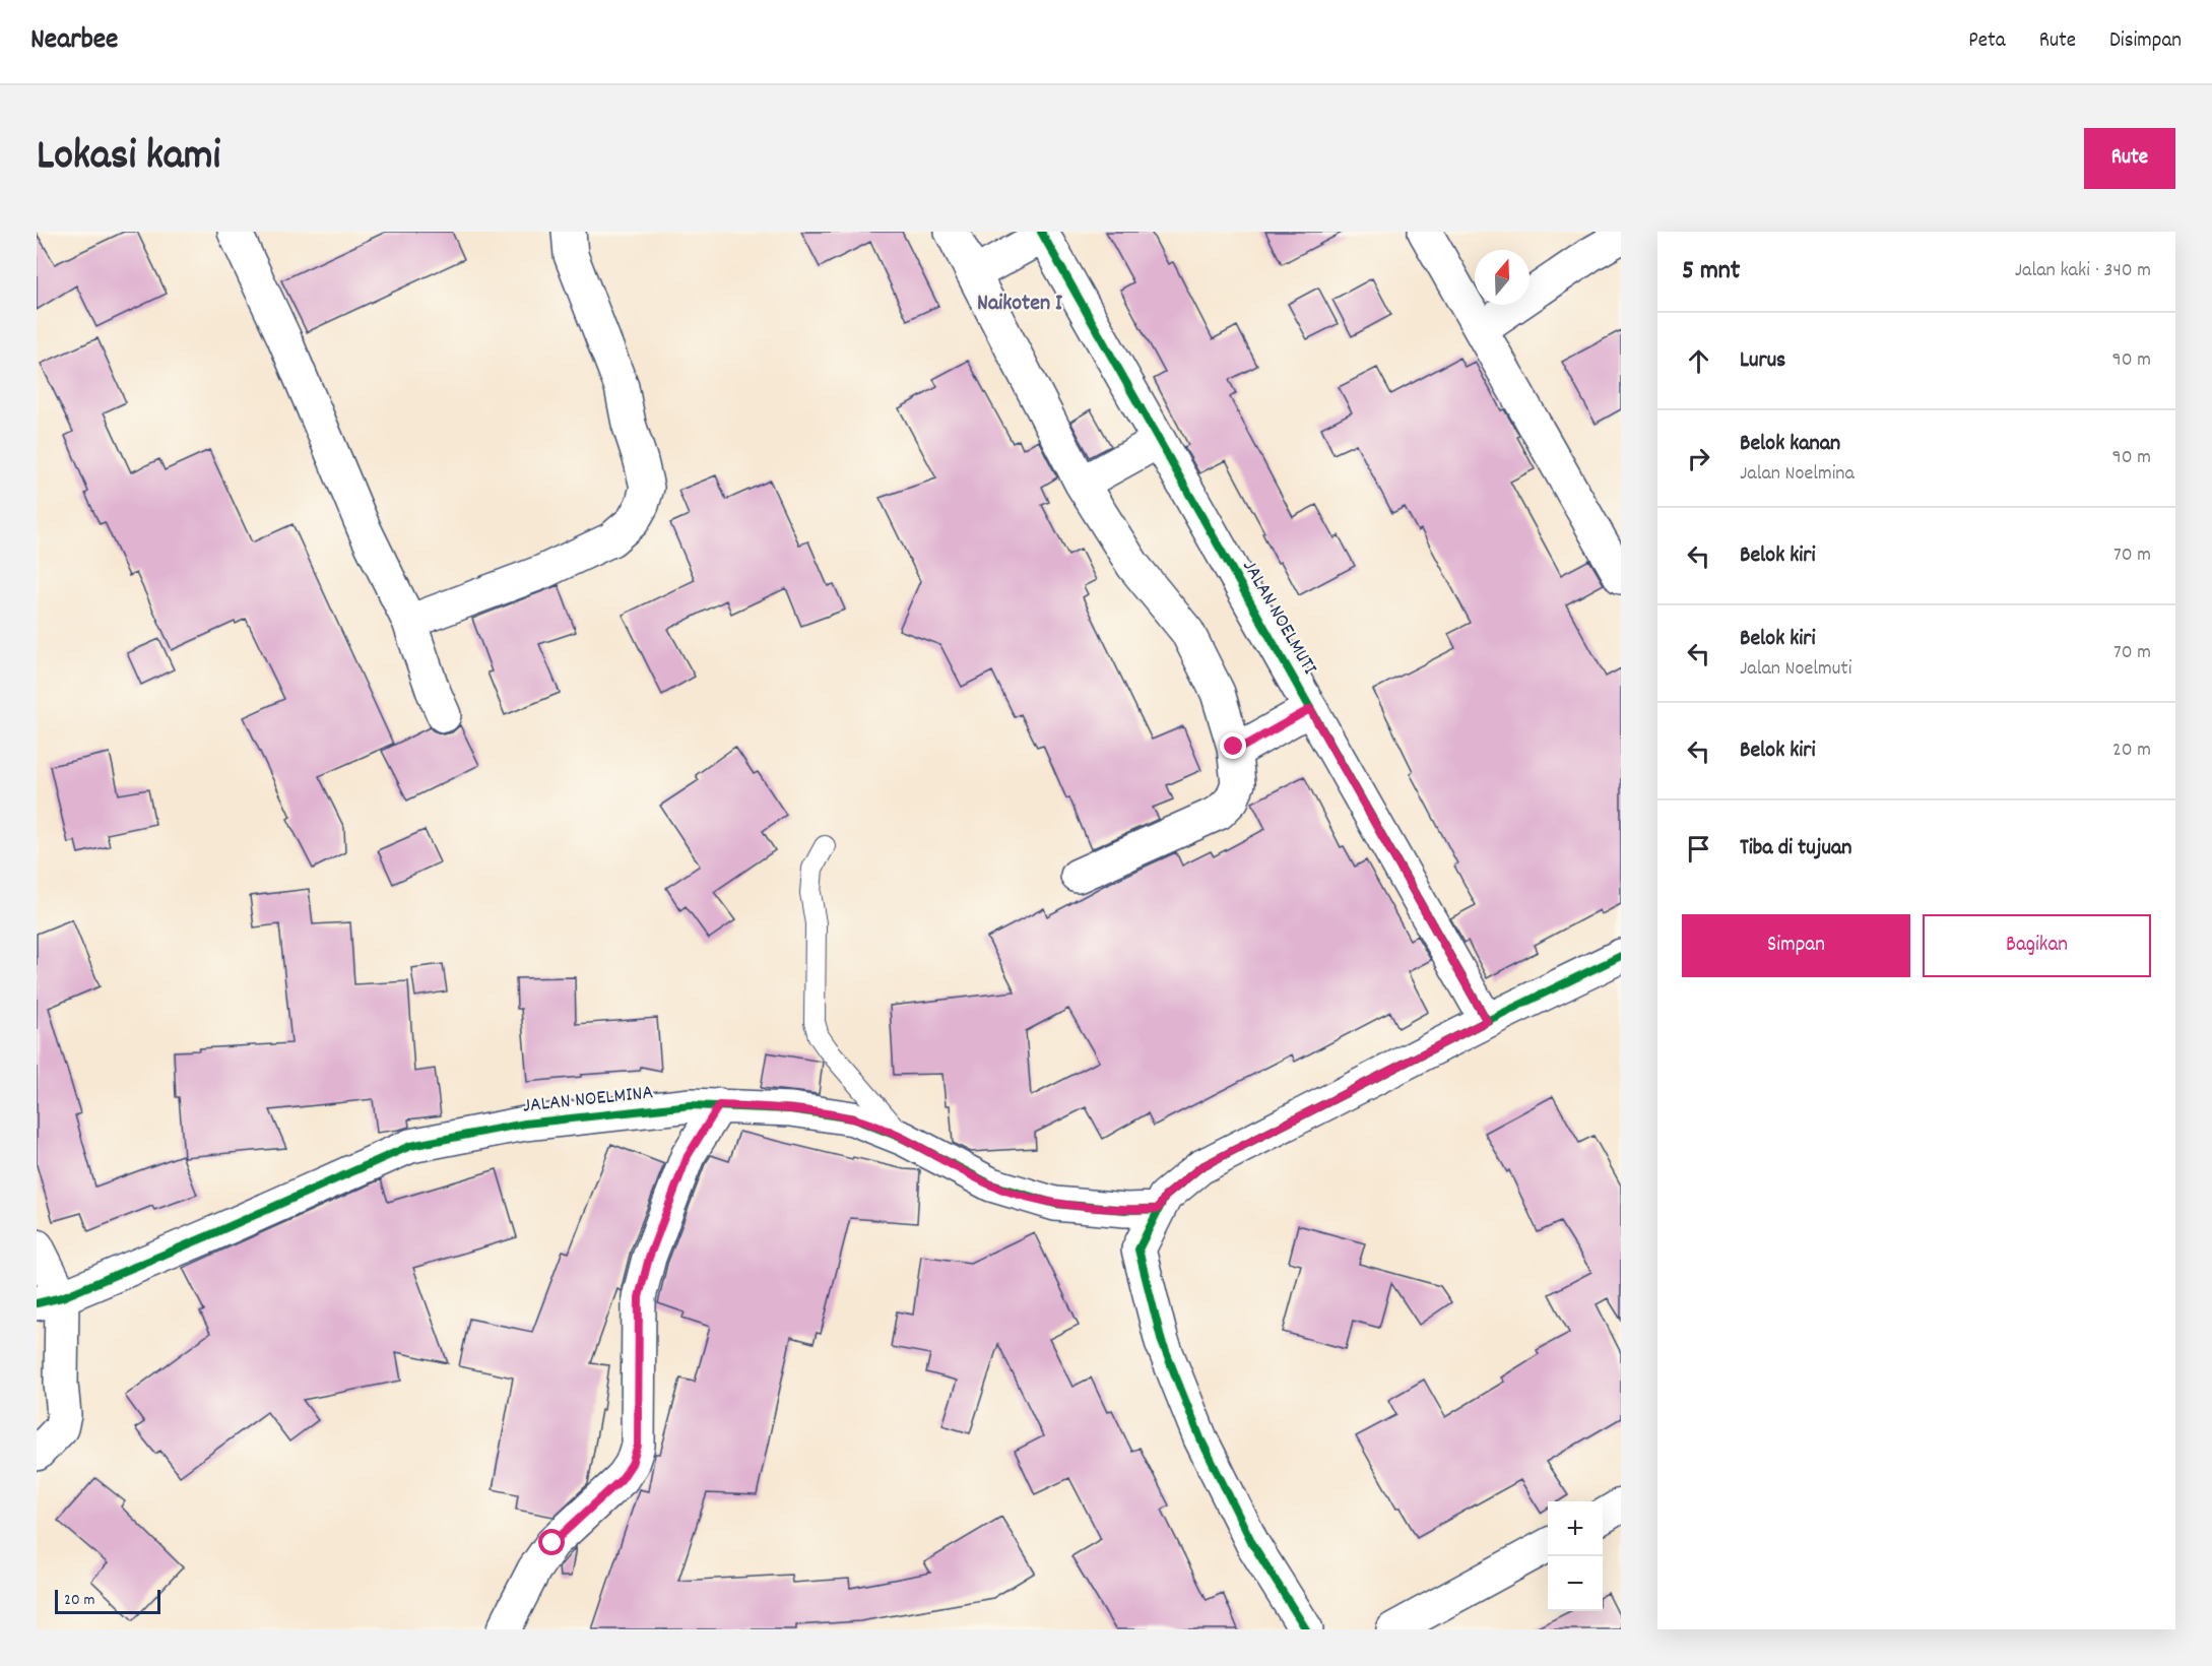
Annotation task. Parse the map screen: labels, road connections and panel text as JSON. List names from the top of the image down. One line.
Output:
{"streets":{"street":["JALAN NOELMUTI","JALAN NOELMINA"]},"districts":["Naikoten I"],"scale_bar":"20 m","north":"top","page":{"header":"Nearbee","nav":["Peta","Rute","Disimpan"],"title":"Lokasi kami","buttons":["Rute",["Simpan","Bagikan"]],"heading":["5 mnt","Jalan kaki · 340 m"],"list":[["Lurus","90 m"],["Belok kanan","Jalan Noelmina","90 m"],["Belok kiri","70 m"],["Belok kiri","Jalan Noelmuti","70 m"],["Belok kiri","20 m"],"Tiba di tujuan"],"map_buttons":["+","−"],"scale":"20 m"}}
